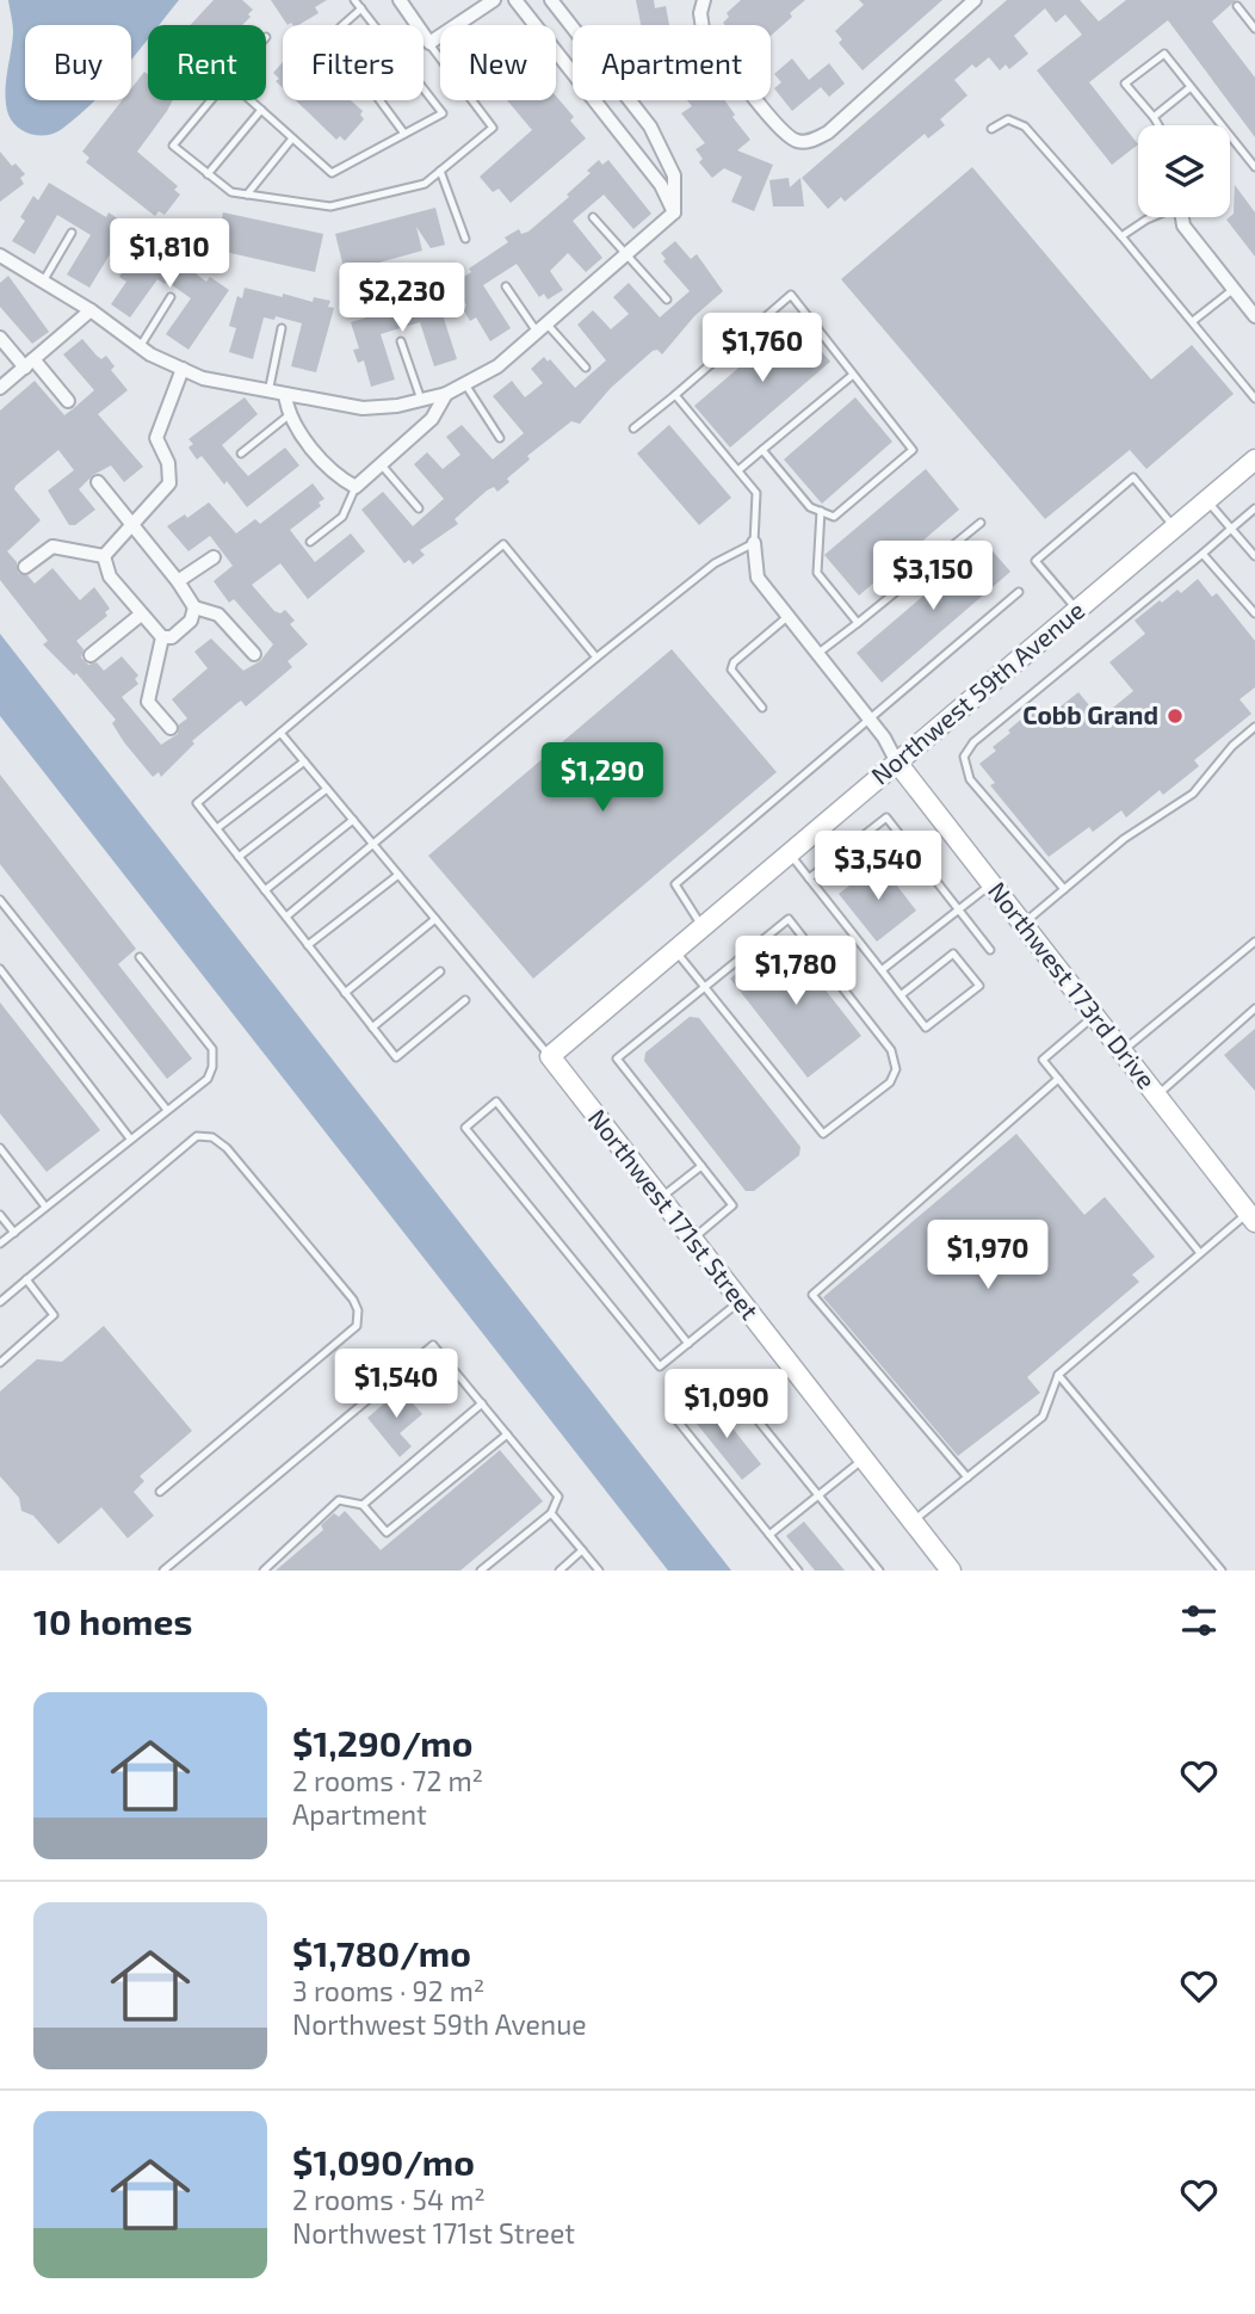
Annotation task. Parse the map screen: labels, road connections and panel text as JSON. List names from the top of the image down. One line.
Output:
{"streets":{"street":["Northwest 59th Avenue","Northwest 173rd Drive","Northwest 171st Street"]},"crossings":[["Northwest 59th Avenue","Northwest 173rd Drive"],["Northwest 59th Avenue","Northwest 171st Street"]],"places":["Cobb Grand"],"page":{"chip":["Buy","Rent","Filters","New","Apartment"],"price":["$1,810","$2,230","$1,760","$3,150","$1,290","$3,540","$1,780","$1,970","$1,540","$1,090"],"heading":"10 homes","list":[{"name":"$1,290/mo","note":"2 rooms · 72 m² · Apartment"},{"name":"$1,780/mo","note":"3 rooms · 92 m² · Northwest 59th Avenue"},{"name":"$1,090/mo","note":"2 rooms · 54 m² · Northwest 171st Street"}]}}
